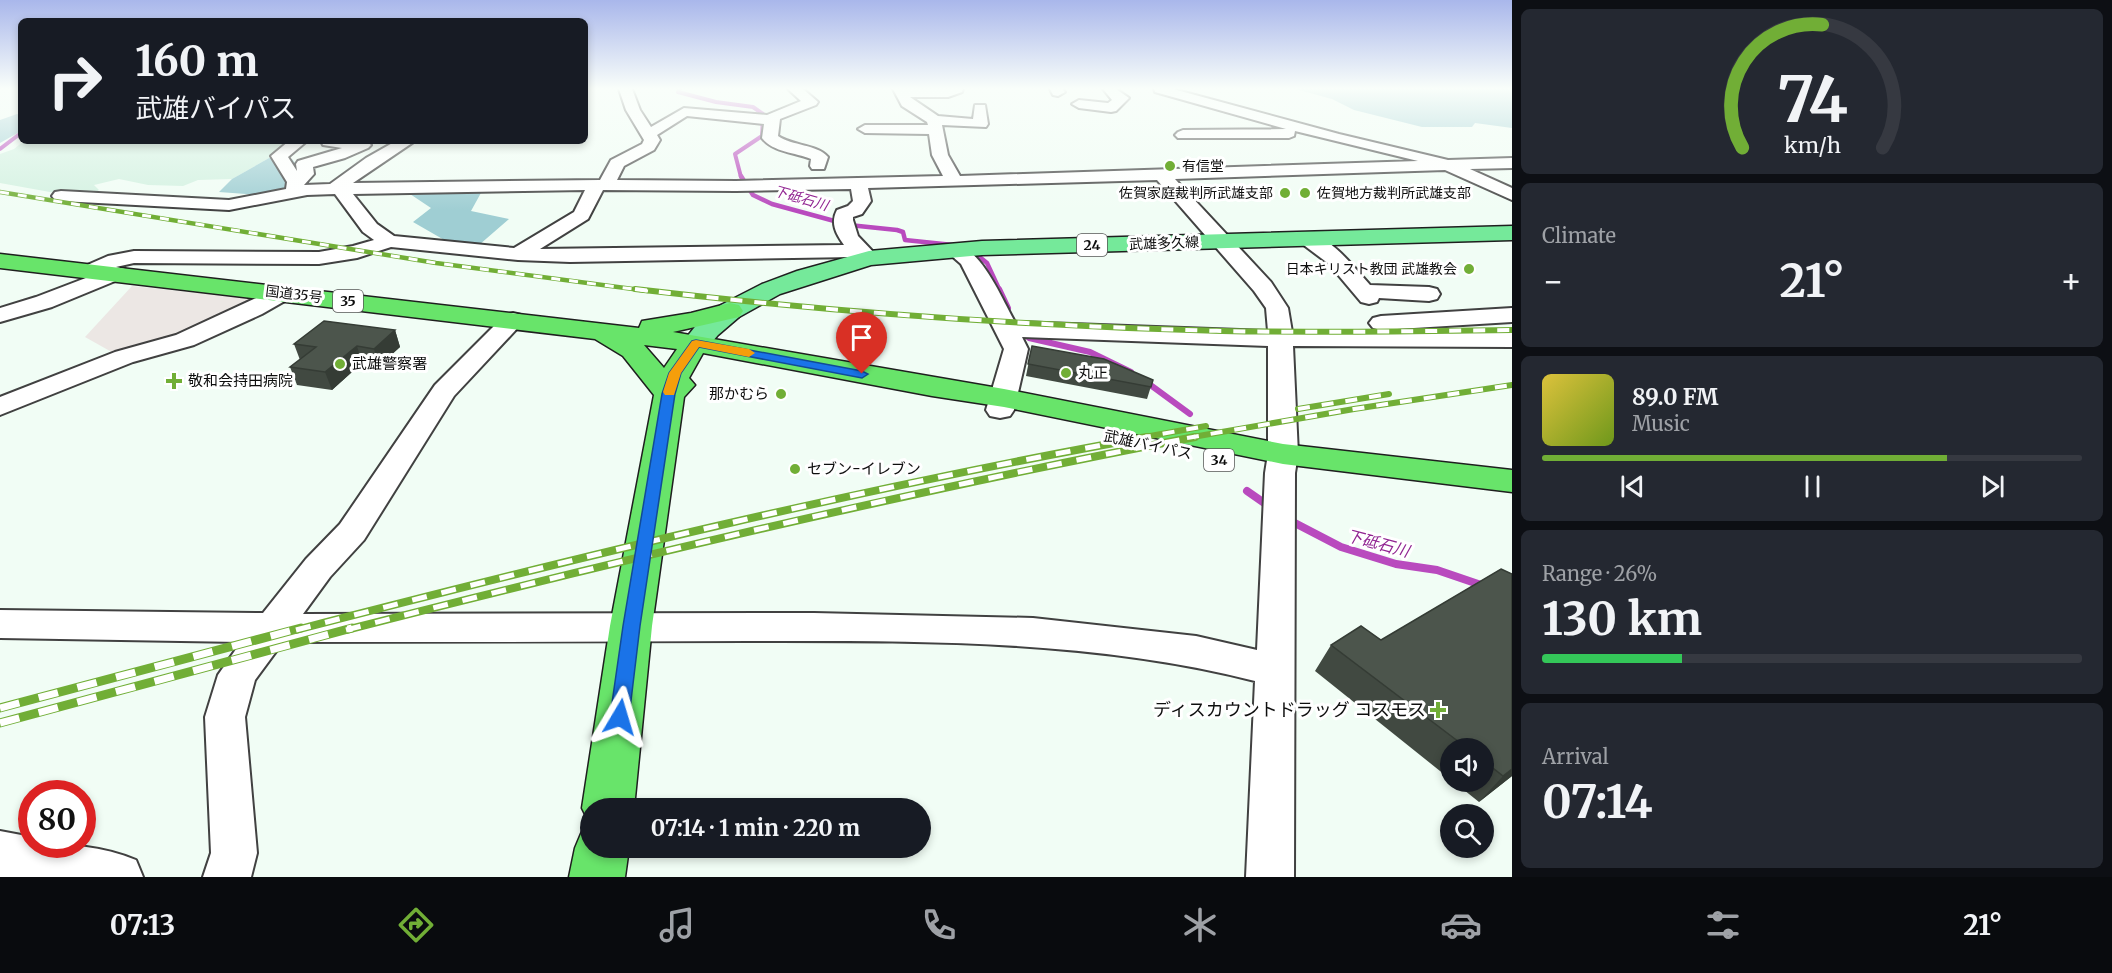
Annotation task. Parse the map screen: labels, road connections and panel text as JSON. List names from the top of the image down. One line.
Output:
{"streets":{"highway":["国道35号","35","武雄バイパス","34"],"main road":["武雄多久線","24"]},"crossings":[["武雄多久線","国道35号"],["武雄多久線","武雄バイパス"],["国道35号","武雄バイパス"]],"water":["下砥石川"],"places":{"other":["有信堂","佐賀家庭裁判所武雄支部","佐賀地方裁判所武雄支部","日本キリスト教団 武雄教会","武雄警察署","丸正","那かむら","セブン-イレブン"],"health":["敬和会持田病院","ディスカウントドラッグ コスモス"]},"page":{"turn":["160 m","武雄バイパス"],"tile":["Climate",["Range · 26%","130 km"],["Arrival","07:14"]],"heat":["−","21°","+"],"song":["89.0 FM","Music"],"limit":"80","trip":"07:14 · 1 min · 220 m","tabs":["07:13","21°"],"gauge":["74","km/h"]}}
